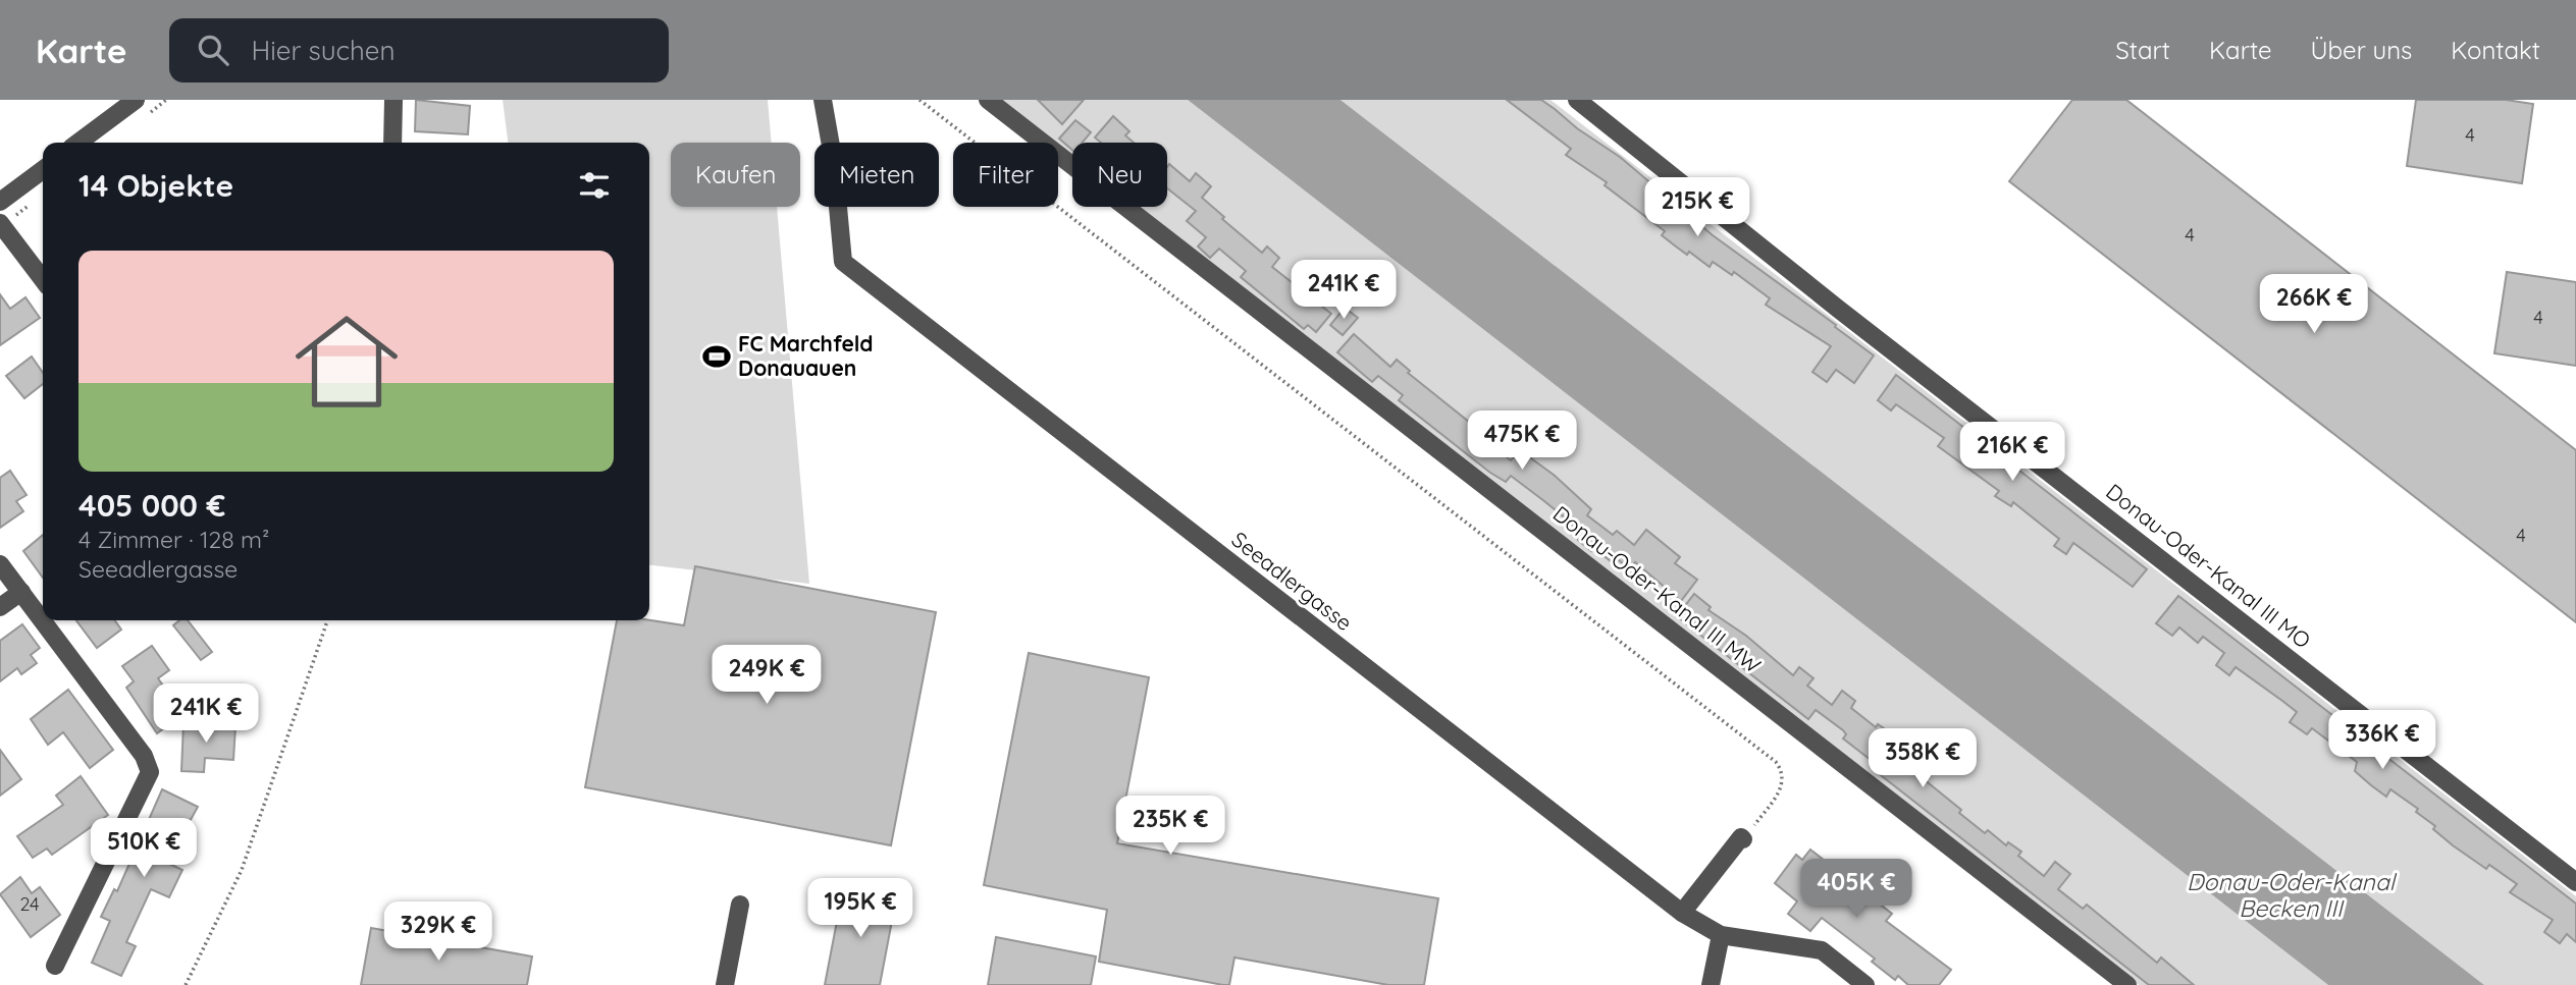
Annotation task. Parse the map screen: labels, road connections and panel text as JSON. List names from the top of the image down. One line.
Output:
{"streets":{"street":["Donau-Oder-Kanal III MO","Seeadlergasse","Donau-Oder-Kanal III MW"]},"water":["Donau-Oder-Kanal Becken III"],"places":{"sports":["FC Marchfeld Donauauen"]},"house_numbers":["4","4","4","4","24"],"page":{"header":"Karte","search":"Hier suchen","nav":["Start","Karte","Über uns","Kontakt"],"chip":["Kaufen","Mieten","Filter","Neu"],"heading":"14 Objekte","price":["215K €","241K €","266K €","475K €","216K €","249K €","241K €","336K €","358K €","235K €","510K €","405K €","195K €","329K €"],"list":[{"name":"405 000 €","note":"4 Zimmer · 128 m² · Seeadlergasse"}]}}
